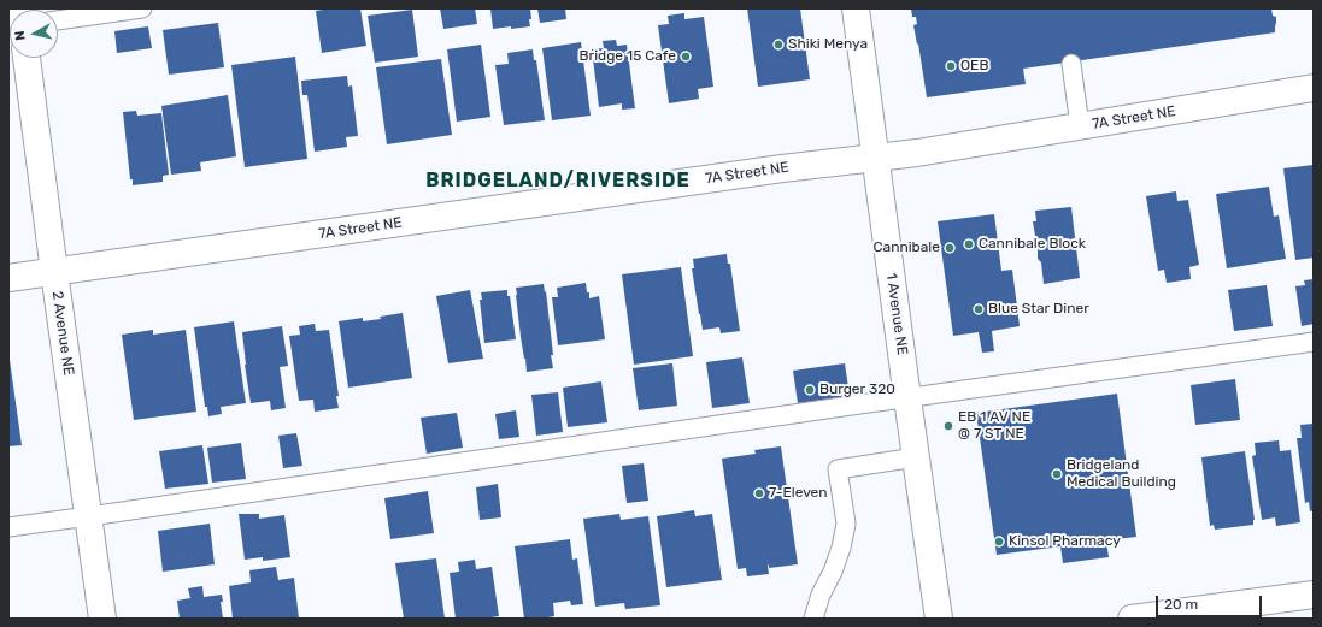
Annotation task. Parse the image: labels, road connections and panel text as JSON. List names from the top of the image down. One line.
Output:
{"streets":{"street":["7A Street NE","1 Avenue NE","2 Avenue NE"]},"crossings":[["7A Street NE","1 Avenue NE"],["7A Street NE","2 Avenue NE"]],"districts":["BRIDGELAND/RIVERSIDE"],"places":["Shiki Menya","Bridge 15 Cafe","OEB","Cannibale Block","Cannibale","Blue Star Diner","Burger 320","EB 1 AV NE @ 7 ST NE","Bridgeland Medical Building","7-Eleven","Kinsol Pharmacy"],"scale_bar":"20 m","north":"left"}
